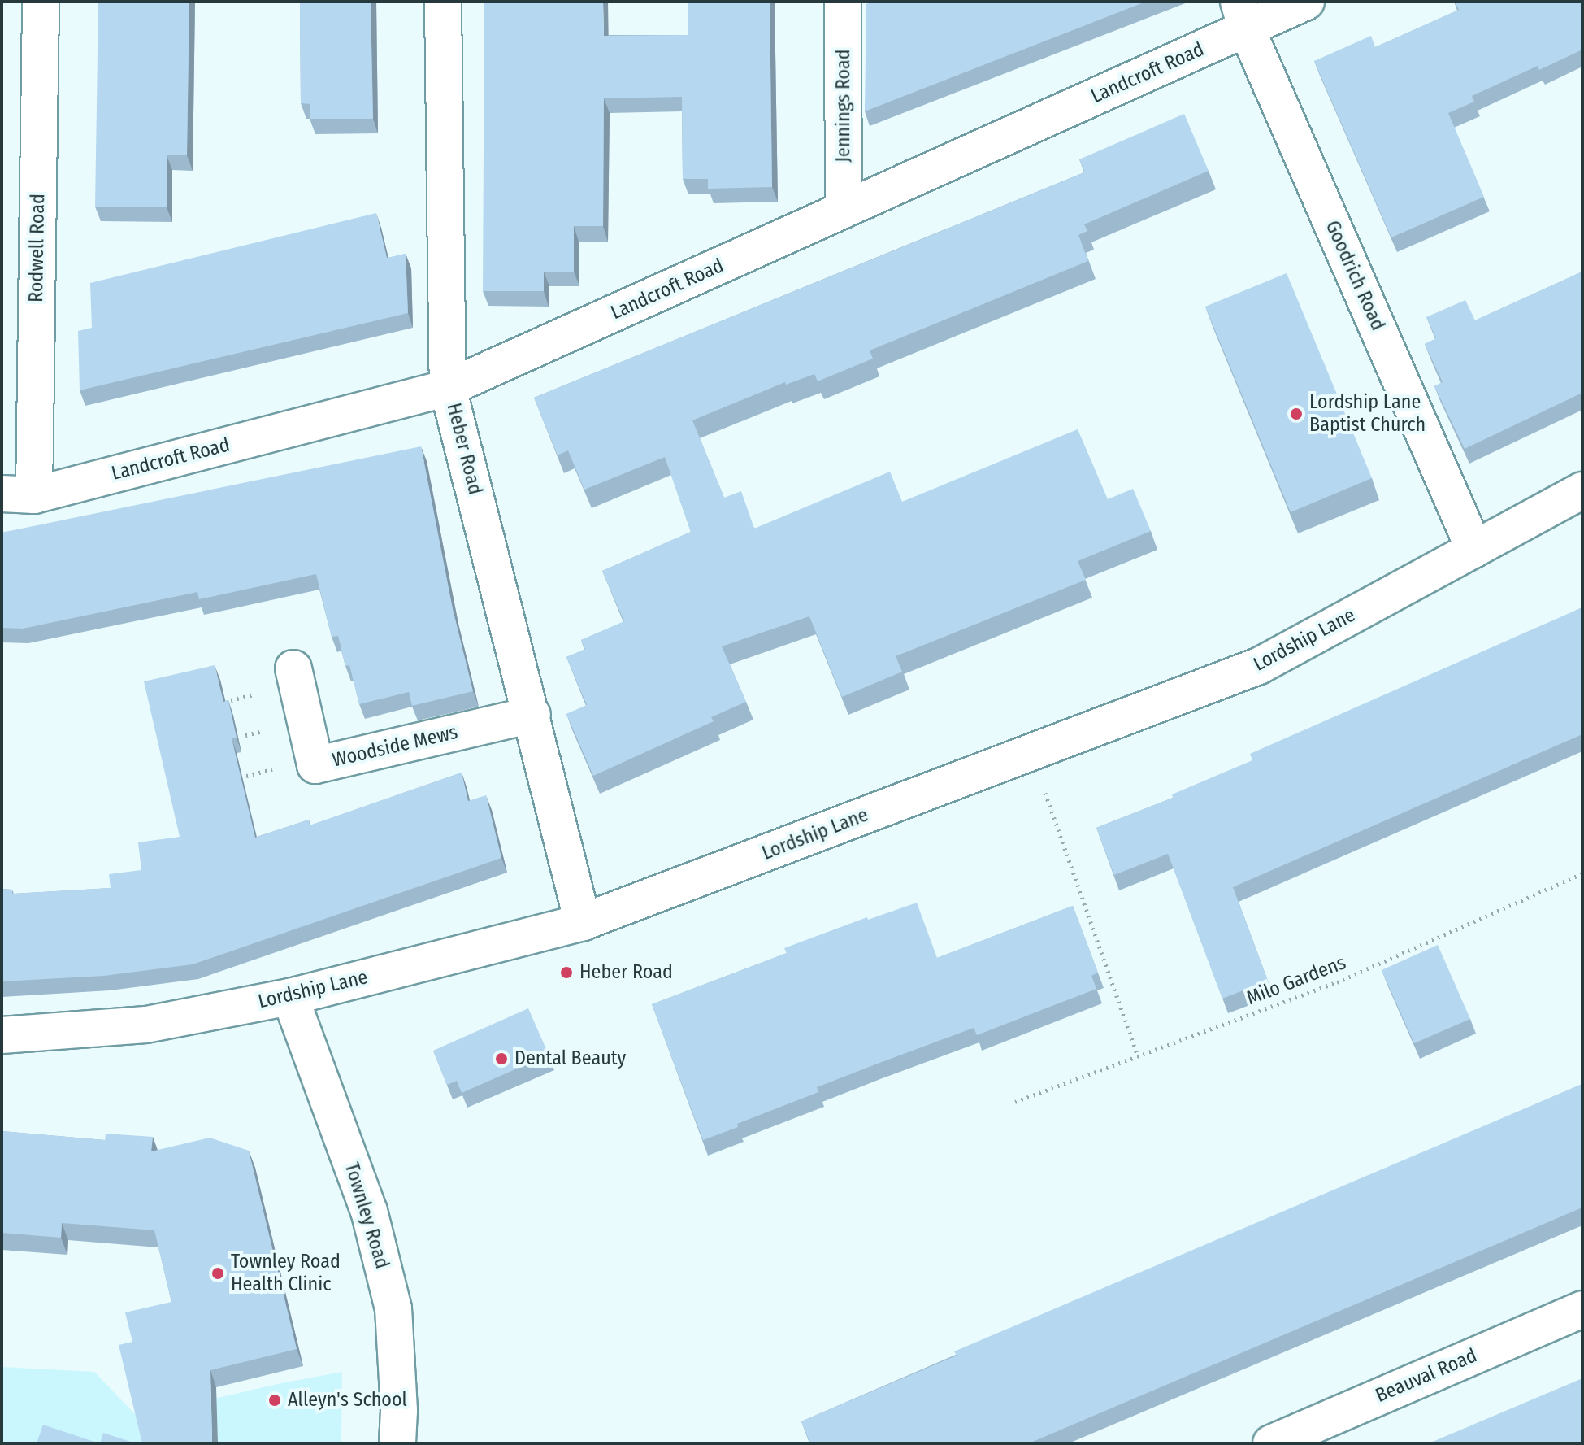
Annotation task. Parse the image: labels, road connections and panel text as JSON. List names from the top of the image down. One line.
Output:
{"streets":{"street":["Landcroft Road","Jennings Road","Rodwell Road","Goodrich Road","Heber Road","Lordship Lane","Woodside Mews","Townley Road","Beauval Road"],"path":["Milo Gardens"]},"crossings":[["Landcroft Road","Jennings Road"],["Landcroft Road","Rodwell Road"],["Landcroft Road","Goodrich Road"],["Landcroft Road","Heber Road"],["Goodrich Road","Lordship Lane"],["Heber Road","Lordship Lane"],["Heber Road","Woodside Mews"],["Lordship Lane","Townley Road"]],"places":["Lordship Lane Baptist Church","Heber Road","Dental Beauty","Townley Road Health Clinic","Alleyn's School"]}
